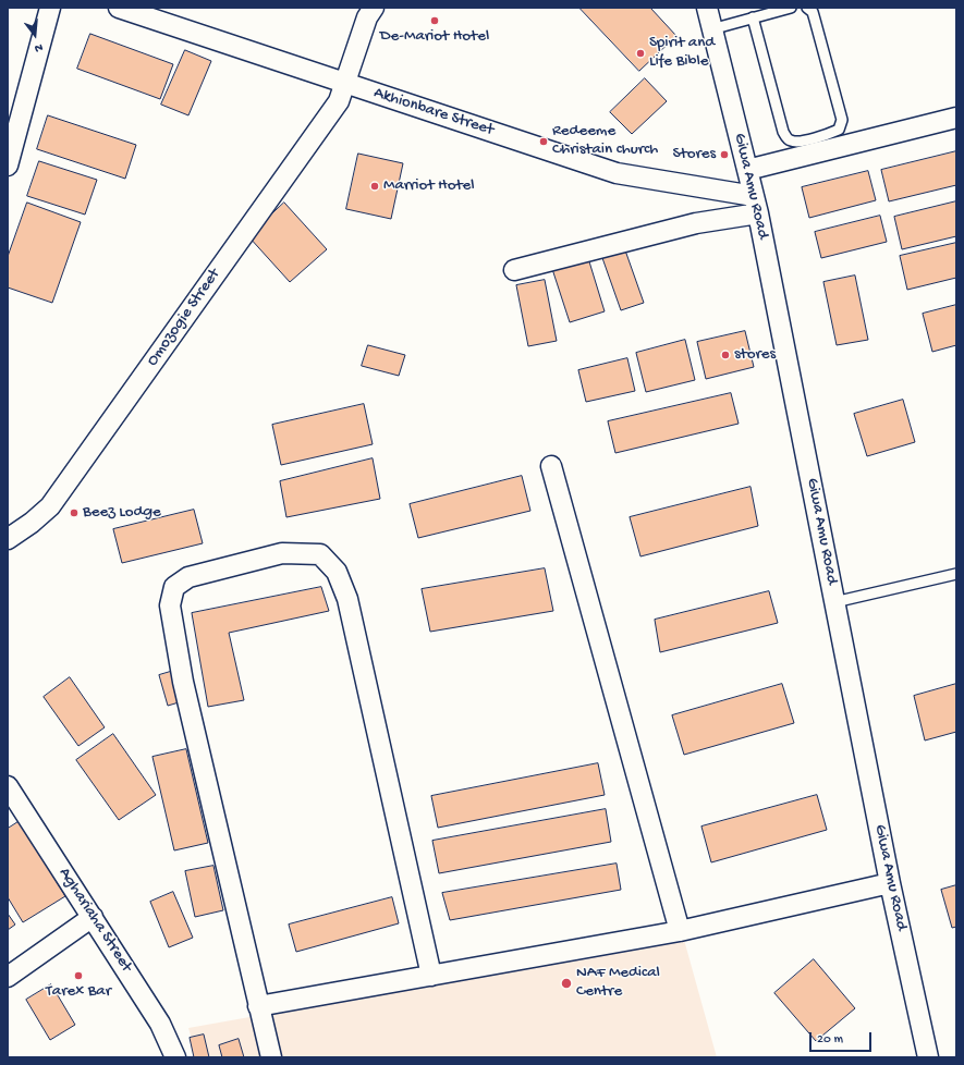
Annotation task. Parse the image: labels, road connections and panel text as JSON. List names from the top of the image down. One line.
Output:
{"streets":{"street":["Akhionbare Street","Giwa Amu Road","Omozogie Street","Aghariaha Street"]},"crossings":[["Akhionbare Street","Giwa Amu Road"],["Akhionbare Street","Omozogie Street"]],"places":["De-Mariot Hotel","Spirit and Life Bible","Redeeme Christain church","Stores","Marriot Hotel","stores","Beez Lodge","Tarex Bar","NAF Medical Centre"],"scale_bar":"20 m","north":"bottom"}
